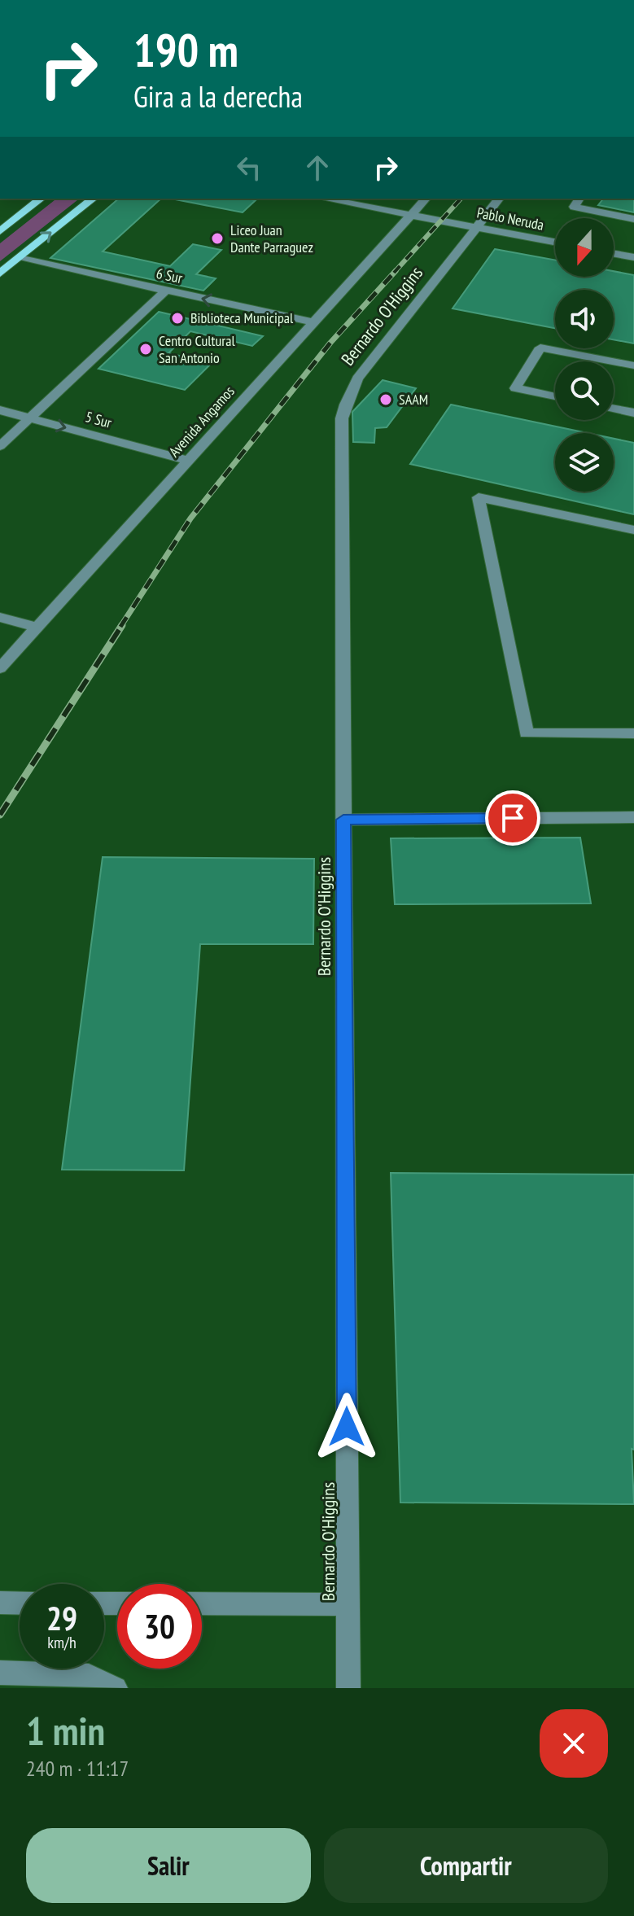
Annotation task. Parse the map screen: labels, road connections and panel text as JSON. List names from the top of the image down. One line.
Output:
{"streets":{"street":["Pablo Neruda","6 Sur","Bernardo O'Higgins","5 Sur","Avenida Angamos"]},"crossings":[["Pablo Neruda","Bernardo O'Higgins"],["Pablo Neruda","Avenida Angamos"],["6 Sur","Avenida Angamos"],["5 Sur","Avenida Angamos"]],"one_way":["6 Sur","5 Sur"],"places":["Liceo Juan Dante Parraguez","Biblioteca Municipal","Centro Cultural San Antonio","SAAM"],"north":"bottom","page":{"turn":["190 m","Gira a la derecha"],"speed":"29 km/h","limit":"30","heading":["1 min","240 m · 11:17"],"buttons":["Salir","Compartir"]}}
